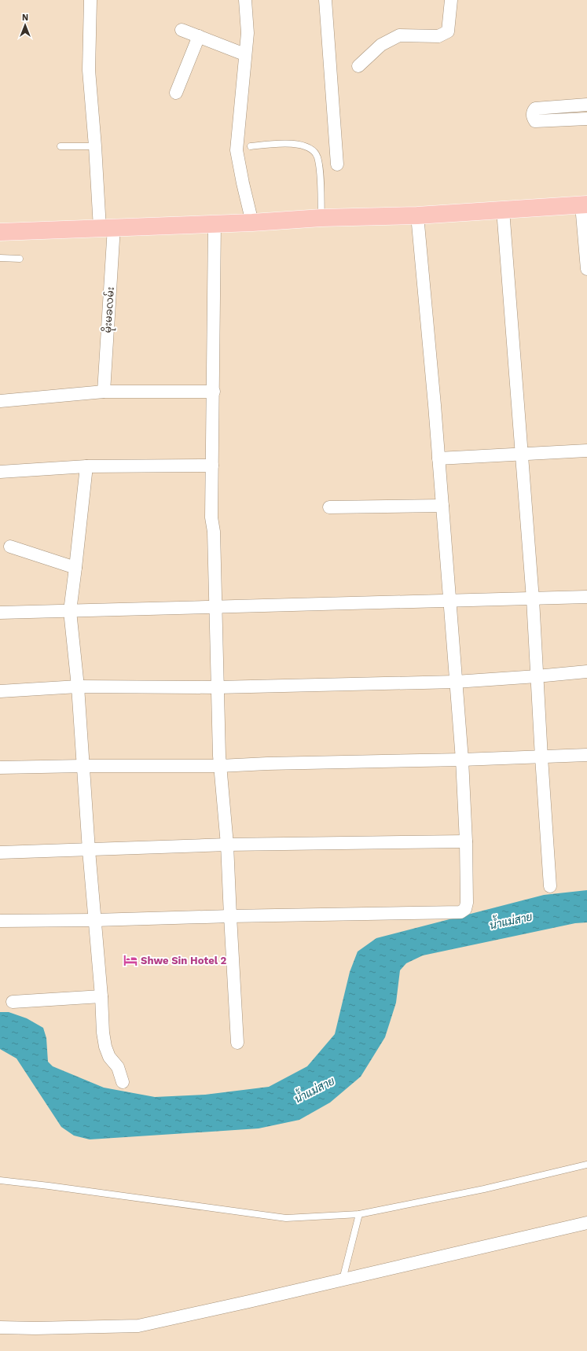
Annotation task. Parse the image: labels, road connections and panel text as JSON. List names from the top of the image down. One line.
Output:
{"streets":{"street":["မိုးမခလမ်း"]},"water":["น้ำแม่สาย"],"places":{"hotel":["Shwe Sin Hotel 2"]},"north":"top"}
